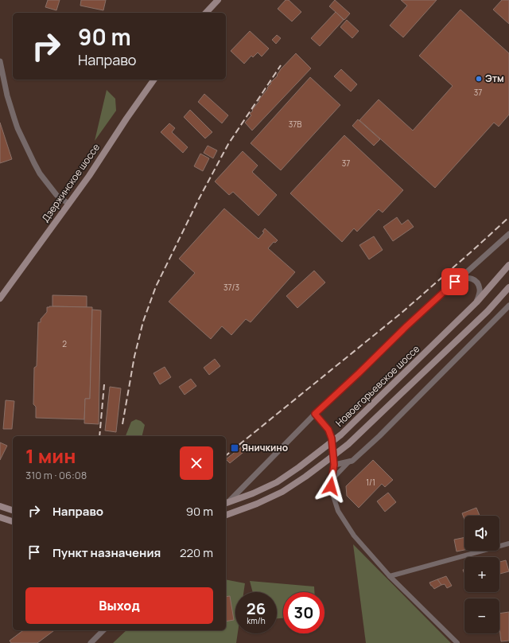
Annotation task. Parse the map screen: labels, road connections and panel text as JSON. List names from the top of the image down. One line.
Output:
{"streets":{"main road":["Дзержинское шоссе","Новоегорьевское шоссе"]},"places":{"other":["Этм"],"transit":["Яничкино"]},"house_numbers":["37","37В","37","37/3","2","1/1"],"page":{"turn":["90 m","Направо"],"heading":["1 мин","310 m · 06:08"],"list":[{"name":"Направо","value":"90 m"},{"name":"Пункт назначения","value":"220 m"}],"map_buttons":["+","−"],"buttons":"Выход","speed":"26 km/h","limit":"30"}}
